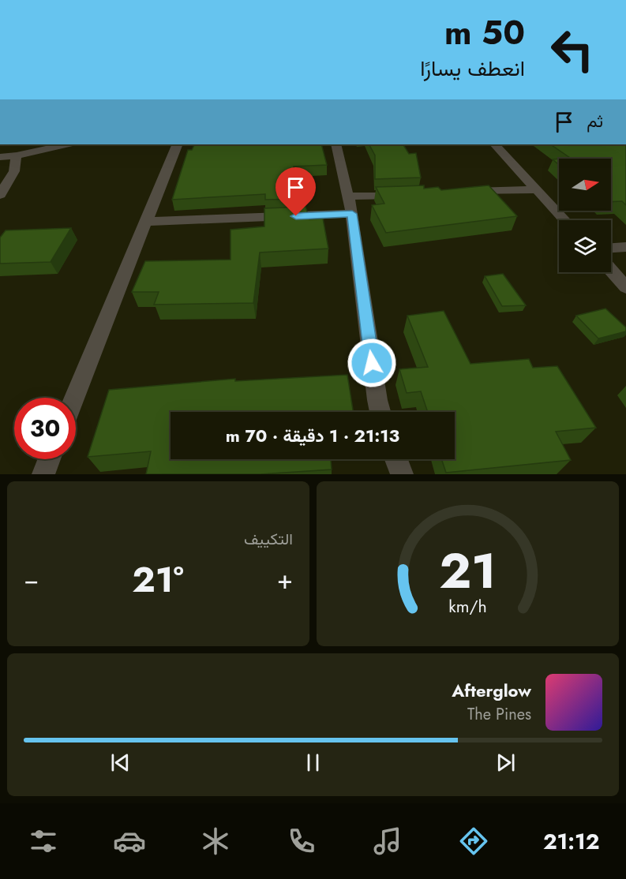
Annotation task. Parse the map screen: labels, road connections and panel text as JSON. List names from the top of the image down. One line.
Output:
{"north":"right","page":{"turn":["50 m","انعطف يسارًا"],"then":"ثم","limit":"30","trip":"21:13 · 1 دقيقة · 70 m","tile":"التكييف","heat":["−","21°","+"],"song":["Afterglow","The Pines"],"tabs":"21:12","gauge":["21","km/h"]}}
